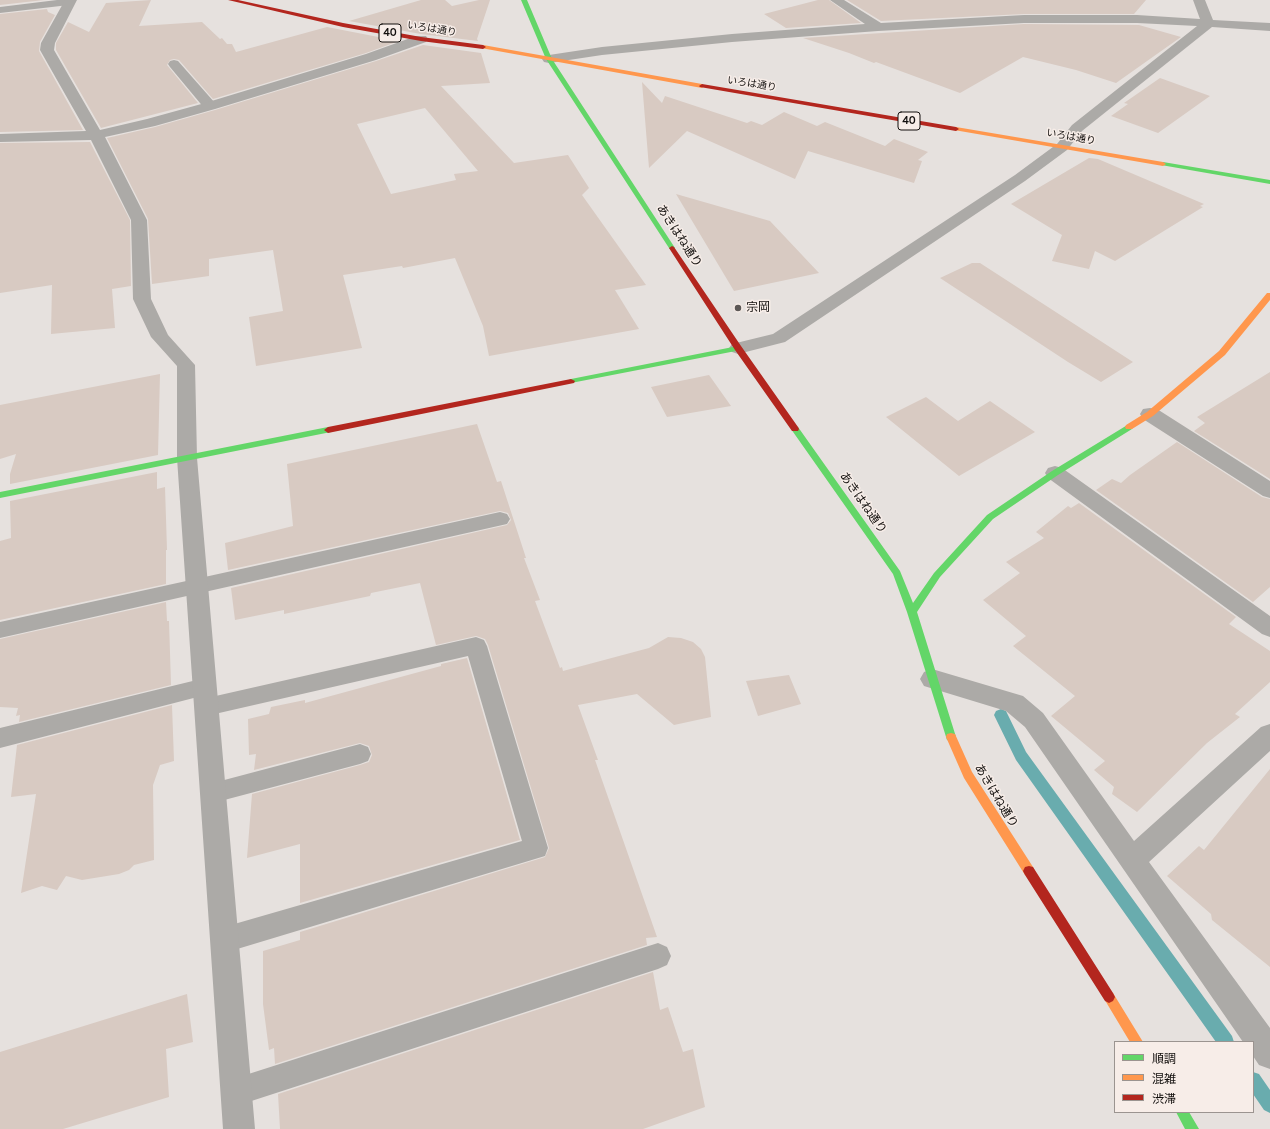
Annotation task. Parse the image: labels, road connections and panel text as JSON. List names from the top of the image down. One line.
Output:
{"streets":{"street":["いろは通り","40","あきはね通り"]},"crossings":[["いろは通り","あきはね通り"]],"places":["宗岡"],"legend":["順調","混雑","渋滞"]}
